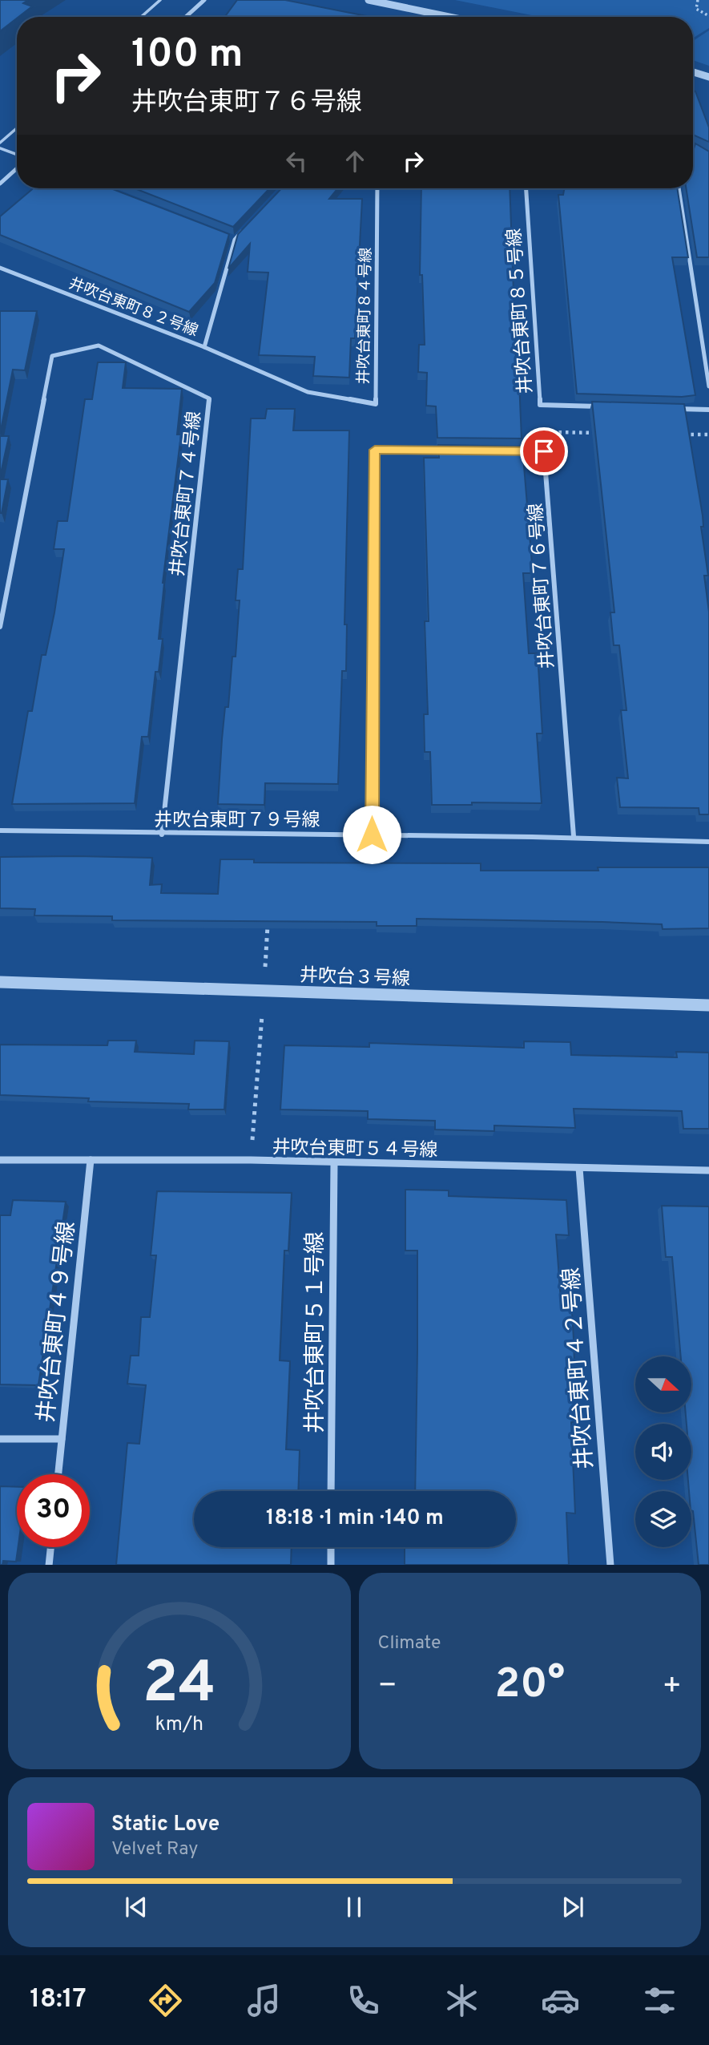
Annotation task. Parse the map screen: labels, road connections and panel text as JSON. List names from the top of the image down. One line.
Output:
{"streets":{"street":["井吹台東町８２号線","井吹台東町８５号線","井吹台東町８４号線","井吹台東町７４号線","井吹台東町７６号線","井吹台東町７９号線","井吹台３号線","井吹台東町５４号線","井吹台東町４９号線","井吹台東町５１号線","井吹台東町４２号線"]},"crossings":[["井吹台東町８２号線","井吹台東町８４号線"],["井吹台東町７４号線","井吹台東町７９号線"],["井吹台東町７６号線","井吹台東町７９号線"],["井吹台東町５４号線","井吹台東町４９号線"],["井吹台東町５４号線","井吹台東町５１号線"],["井吹台東町５４号線","井吹台東町４２号線"]],"north":"right","page":{"turn":["100 m","井吹台東町７６号線"],"limit":"30","trip":"18:18 · 1 min · 140 m","tile":"Climate","heat":["−","20°","+"],"song":["Static Love","Velvet Ray"],"tabs":"18:17","gauge":["24","km/h"]}}
